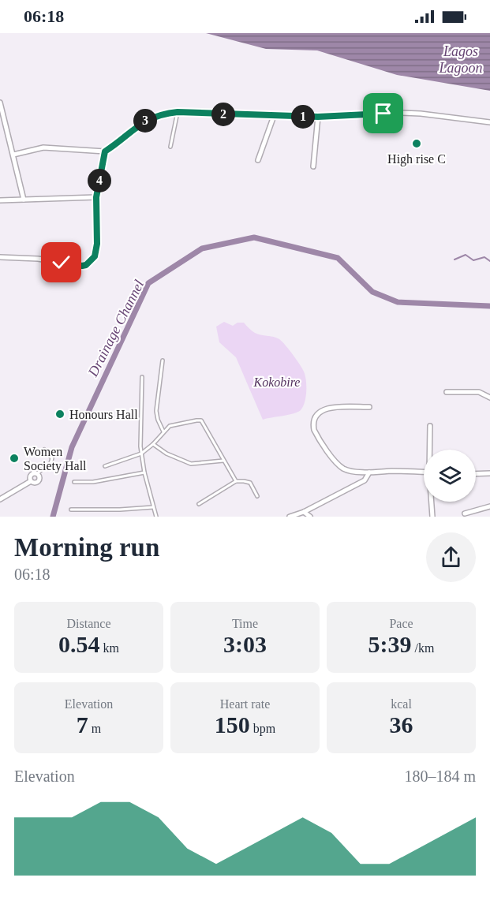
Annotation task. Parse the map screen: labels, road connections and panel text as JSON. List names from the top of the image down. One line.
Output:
{"water":["Lagos Lagoon","Drainage Channel"],"parks":["Kokobire"],"places":["High rise C","Honours Hall","Women Society Hall"],"page":{"status":"06:18","pins":["2","1","3","4"],"heading":["Morning run","06:18"],"stats":[["Distance","0.54 km"],["Time","3:03"],["Pace","5:39 /km"],["Elevation","7 m"],["Heart rate","150 bpm"],["kcal","36"]],"chart":["Elevation","180–184 m"]}}
